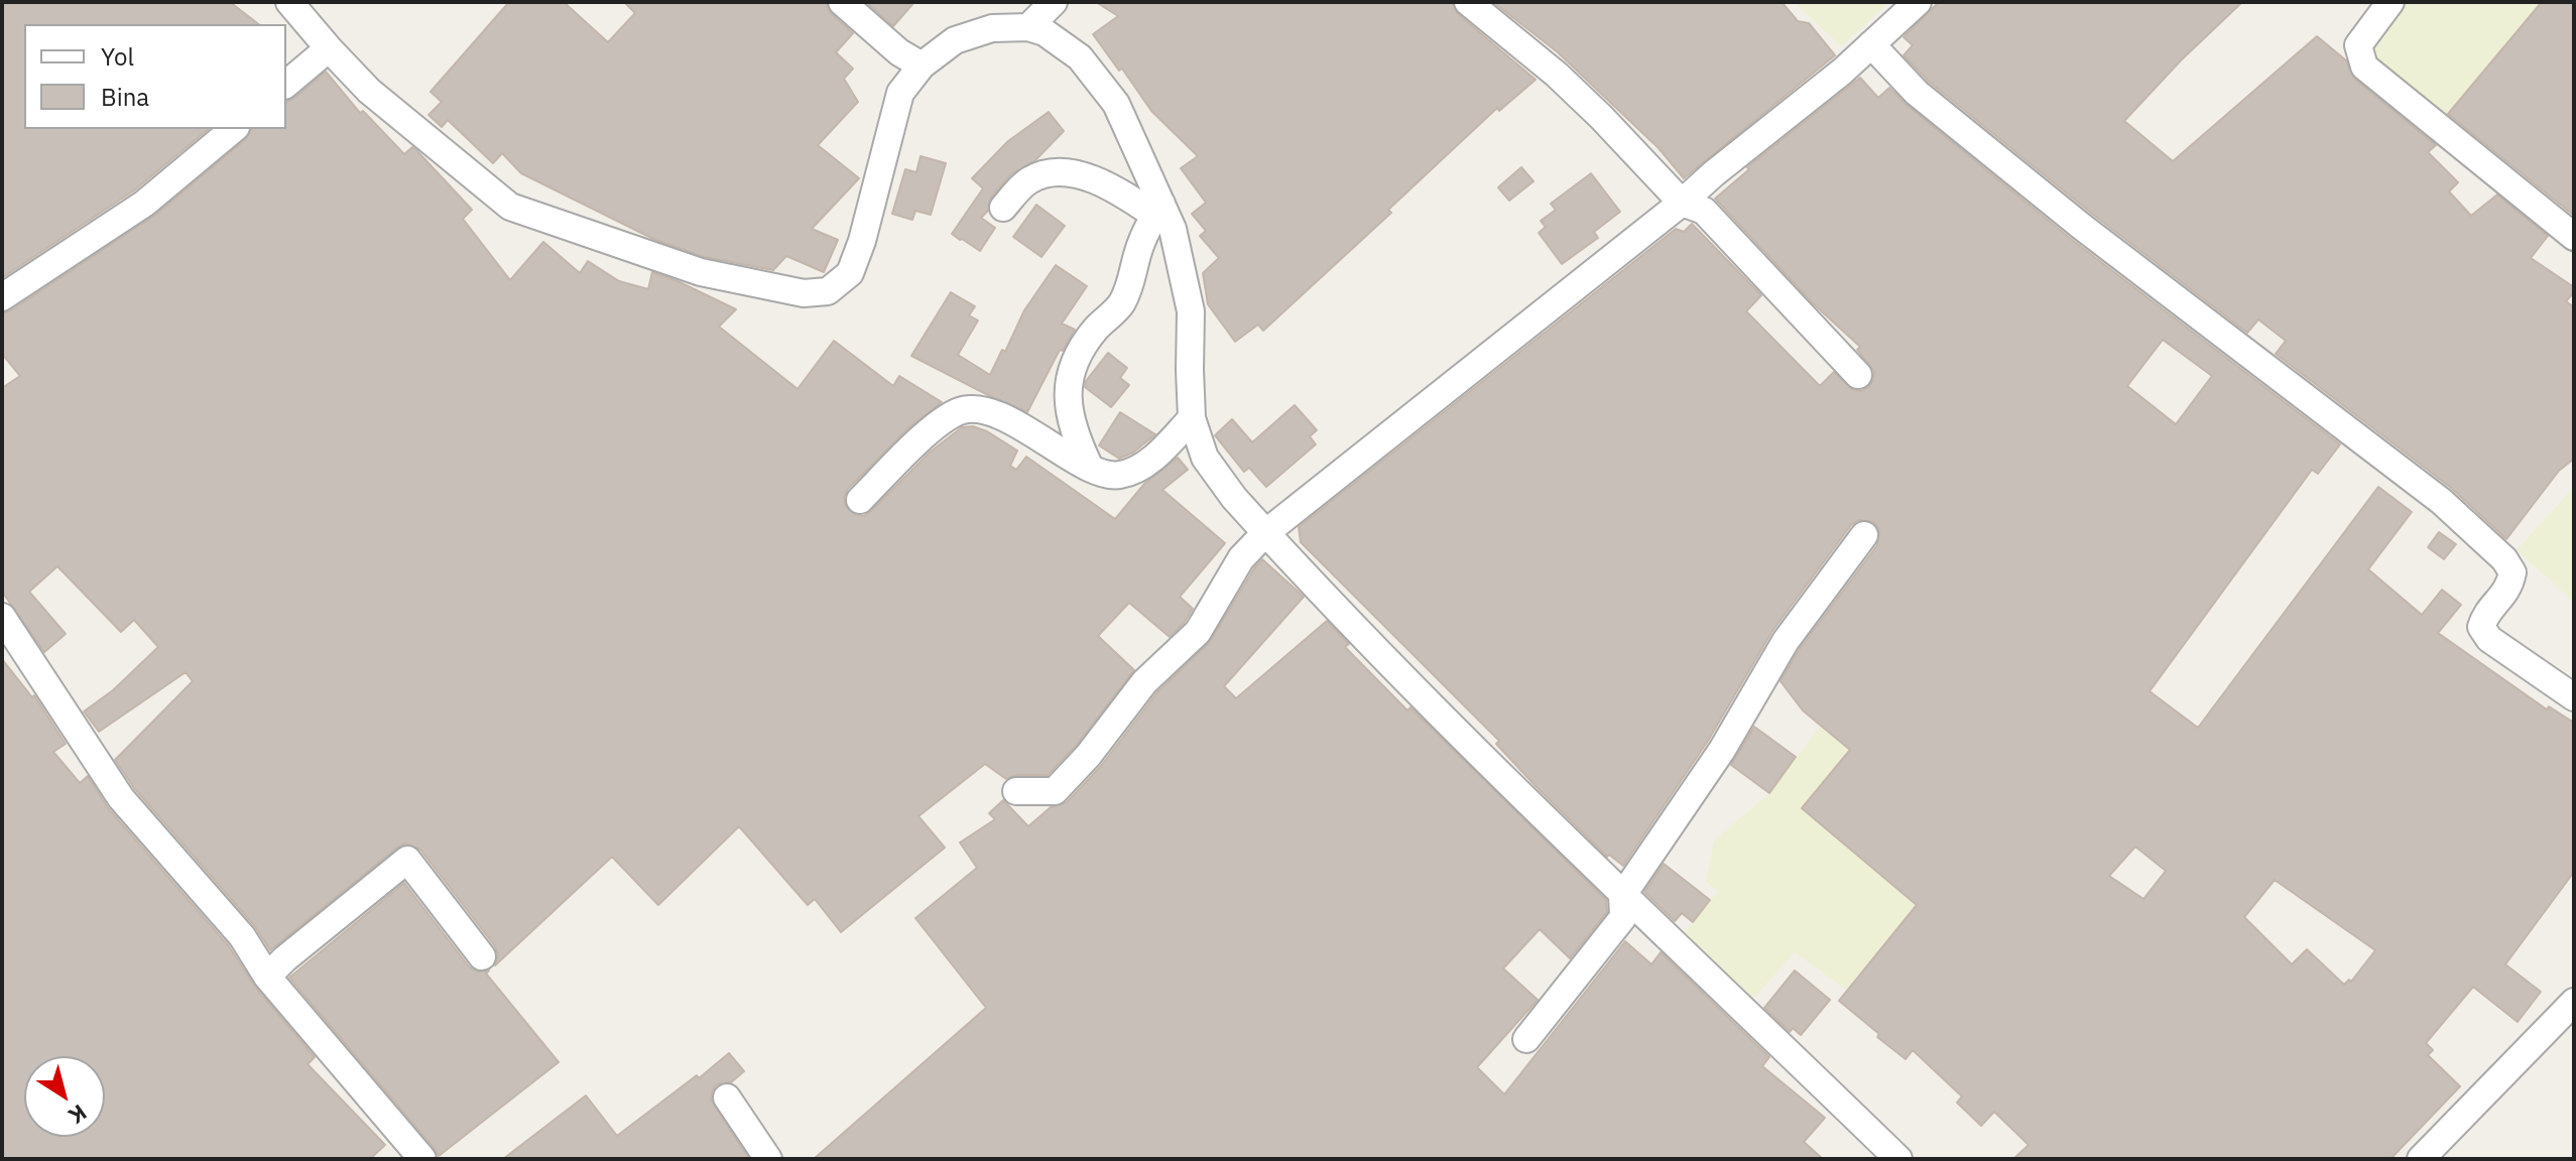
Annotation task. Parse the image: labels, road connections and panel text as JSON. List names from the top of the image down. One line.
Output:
{"legend":["Yol","Bina"],"north":"bottom right"}
